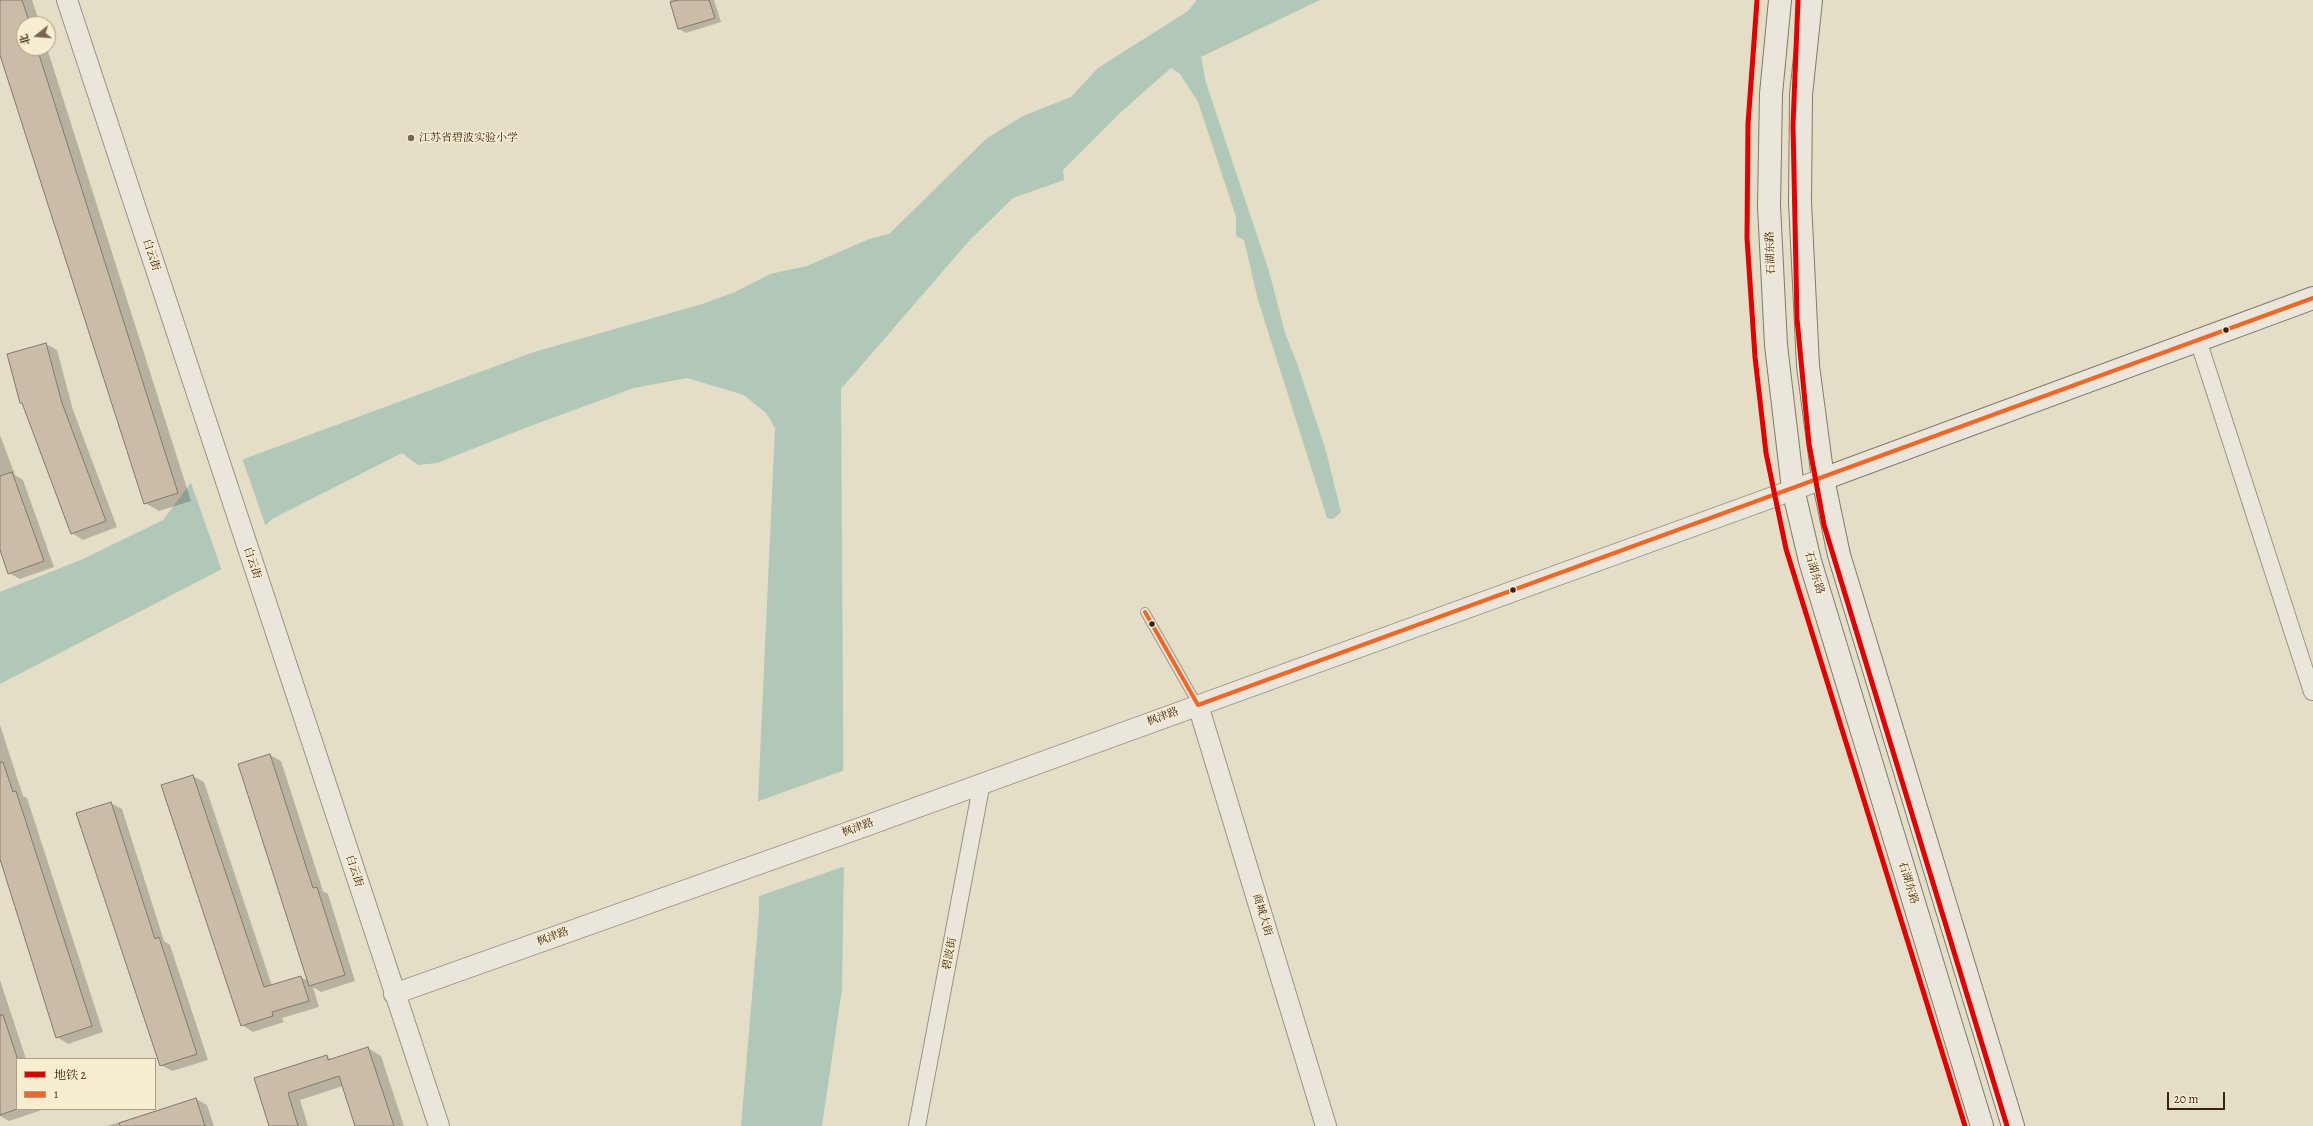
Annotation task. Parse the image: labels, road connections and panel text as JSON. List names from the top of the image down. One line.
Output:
{"streets":{"main road":["石湖东路","枫津路"],"street":["白云街","商城大街","碧波街"]},"crossings":[["石湖东路","枫津路"],["白云街","枫津路"],["枫津路","商城大街"],["枫津路","碧波街"]],"places":["江苏省碧波实验小学"],"lines":["metro line 2","transit line 1"],"legend":["地铁 2","1"],"scale_bar":"20 m","north":"left"}
